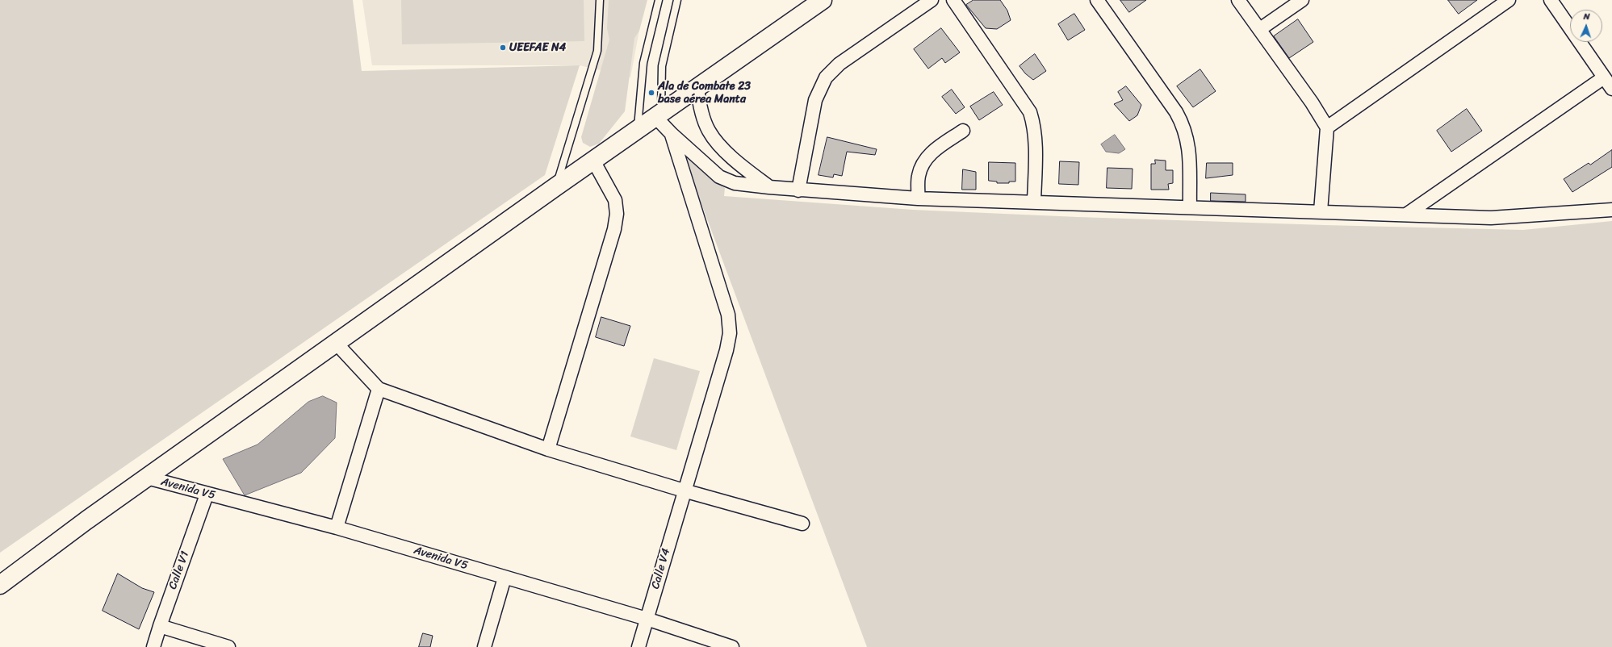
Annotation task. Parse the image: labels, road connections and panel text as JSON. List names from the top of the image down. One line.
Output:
{"streets":{"street":["Avenida V5","Calle V4","Calle V1"]},"crossings":[["Avenida V5","Calle V4"],["Avenida V5","Calle V1"]],"places":["UEEFAE N4","Ala de Combate 23 base aérea Manta"],"north":"top"}
